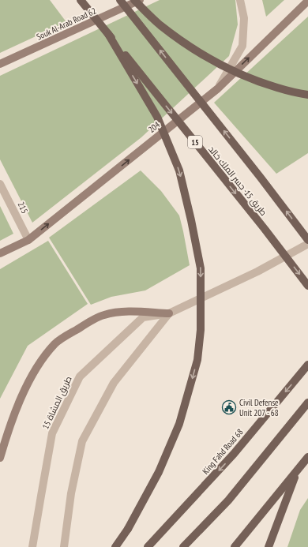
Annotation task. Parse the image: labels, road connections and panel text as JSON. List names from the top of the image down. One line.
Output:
{"streets":{"main road":["Souk Al-Arab Road 62","204","15","طريق 15- جسر الملك خالد","King Fahd Road 68"],"street":["215","طريق المشاة 15"]},"crossings":[["204","215"]],"one_way":["204"],"places":{"public building":["Civil Defense Unit 207 - 68"]}}
